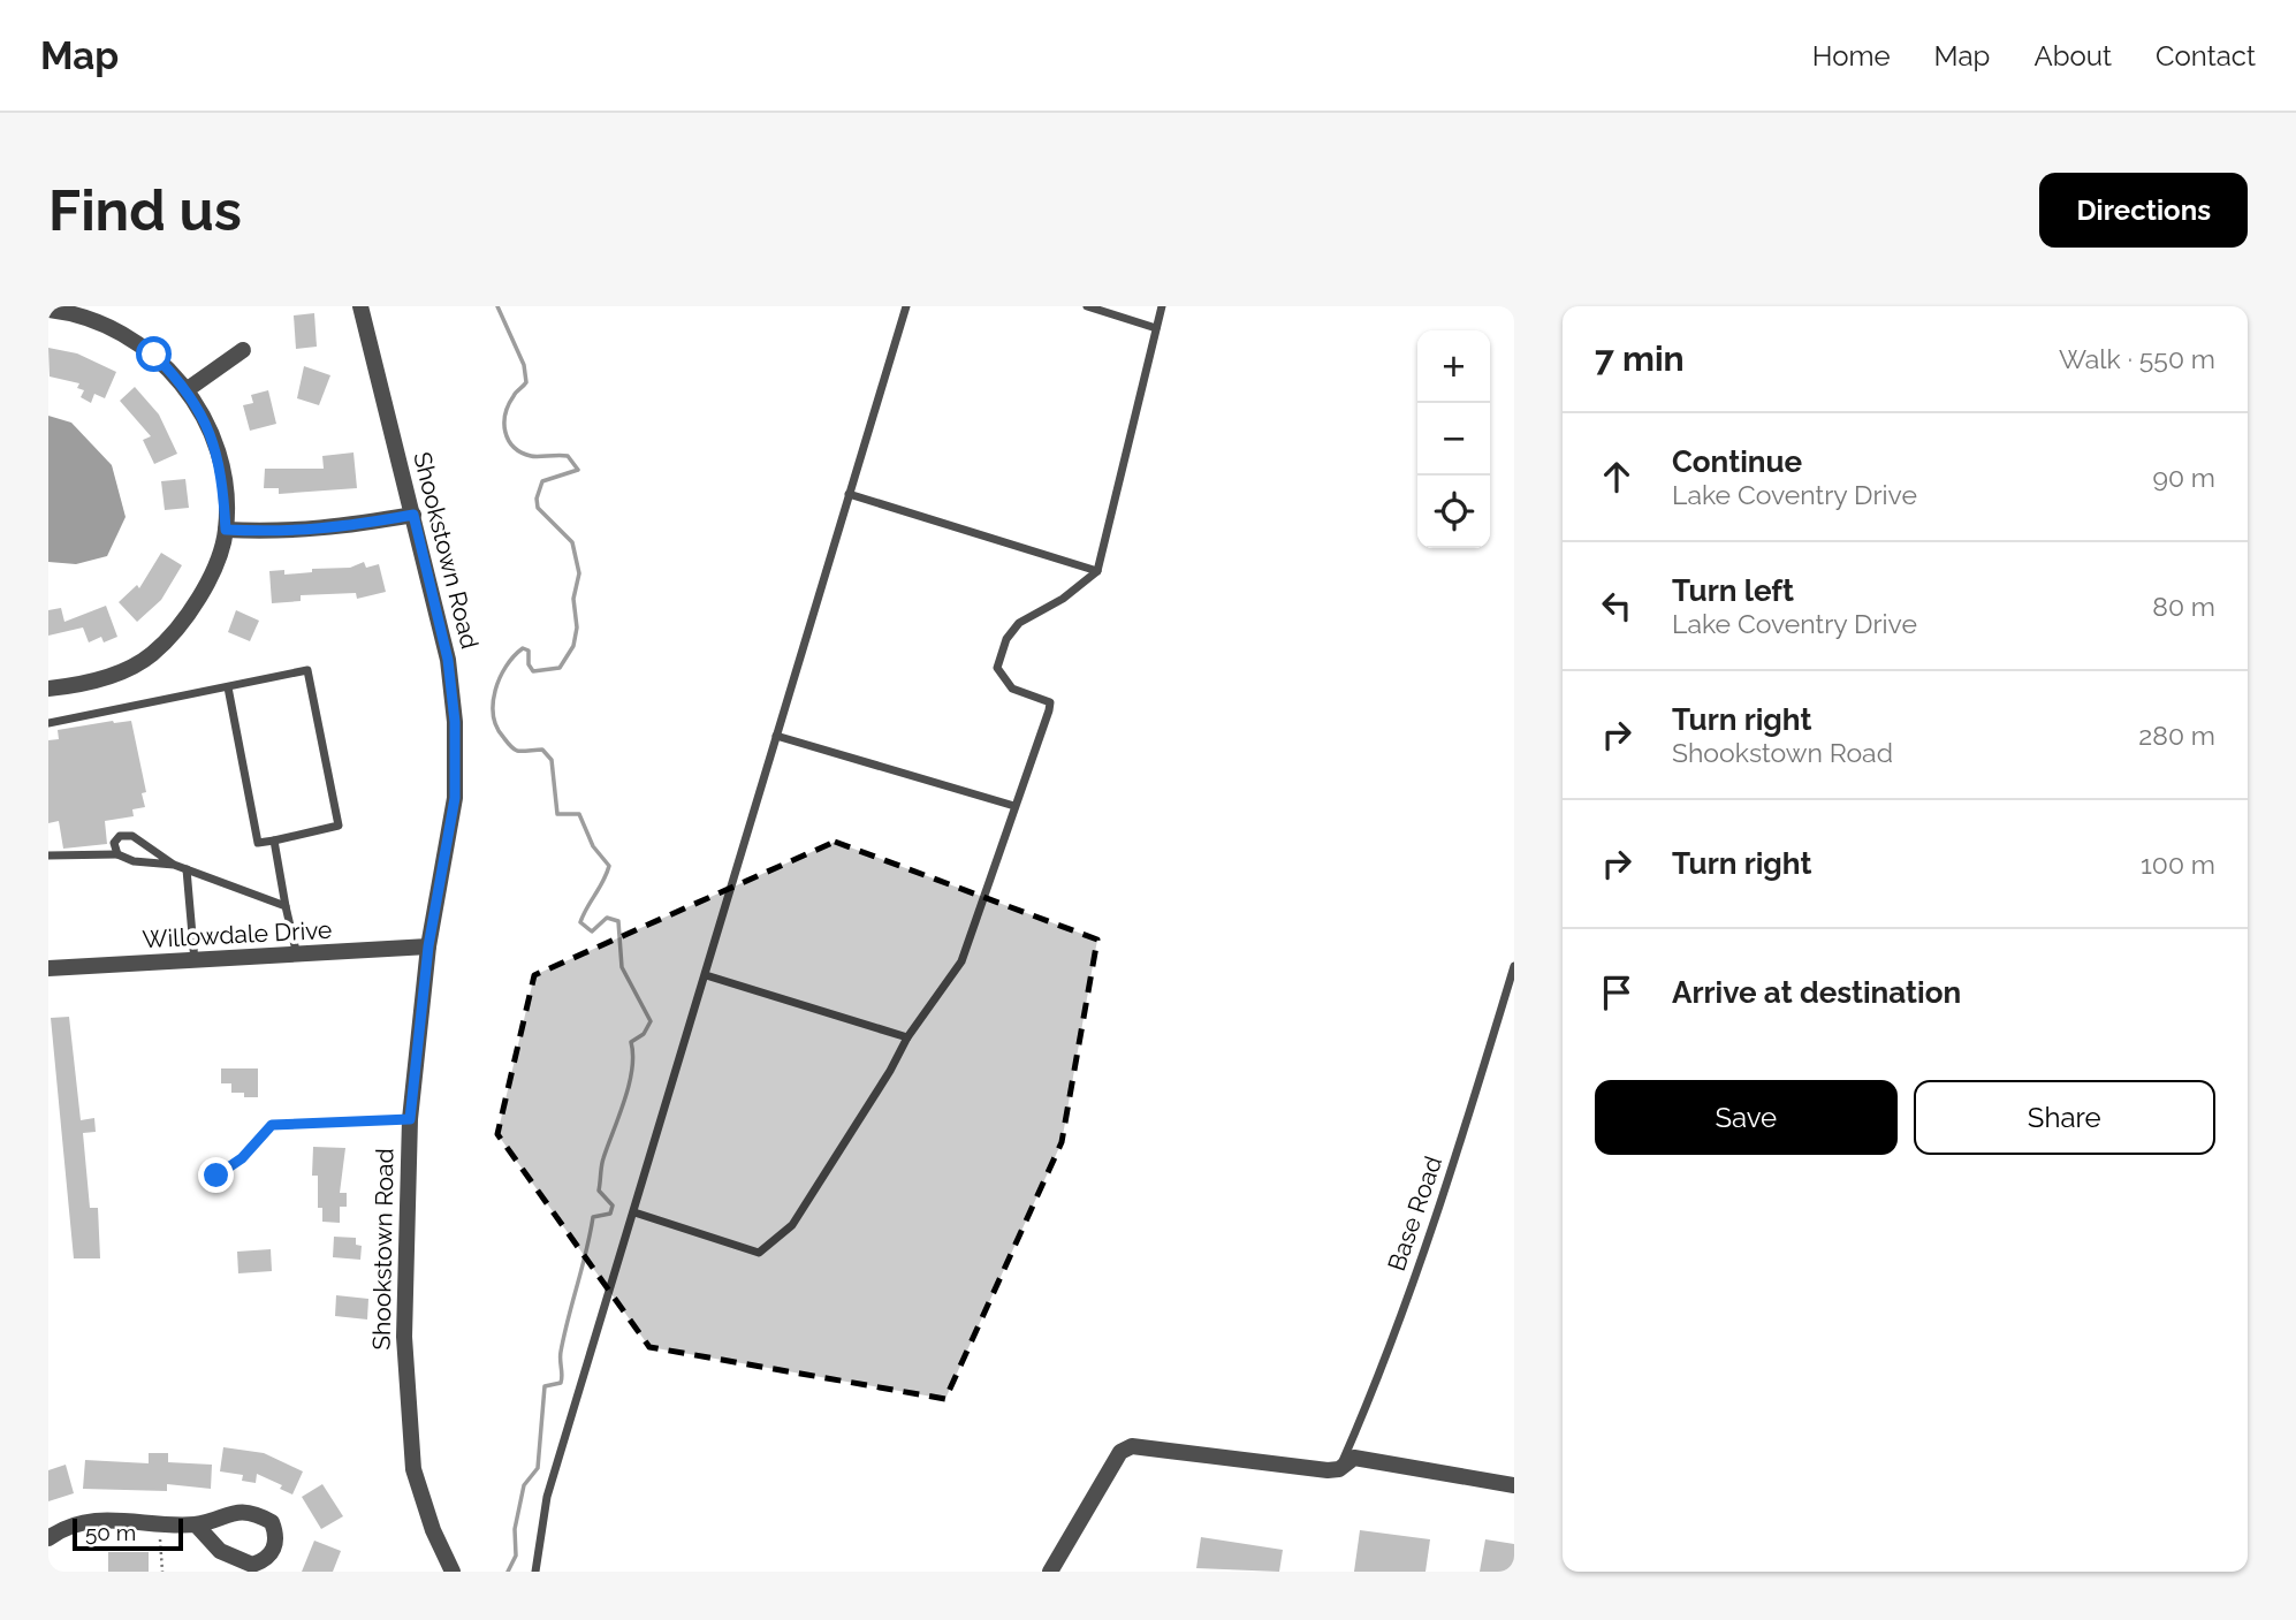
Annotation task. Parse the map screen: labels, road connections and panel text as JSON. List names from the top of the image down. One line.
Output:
{"streets":{"street":["Shookstown Road","Willowdale Drive"],"lane":["Base Road"]},"crossings":[["Shookstown Road","Willowdale Drive"]],"scale_bar":"50 m","page":{"header":"Map","nav":["Home","Map","About","Contact"],"buttons":["Directions",["Save","Share"]],"title":"Find us","heading":["7 min","Walk · 550 m"],"map_buttons":["+","−"],"list":[["Continue","Lake Coventry Drive","90 m"],["Turn left","Lake Coventry Drive","80 m"],["Turn right","Shookstown Road","280 m"],["Turn right","100 m"],"Arrive at destination"],"scale":"50 m"}}
